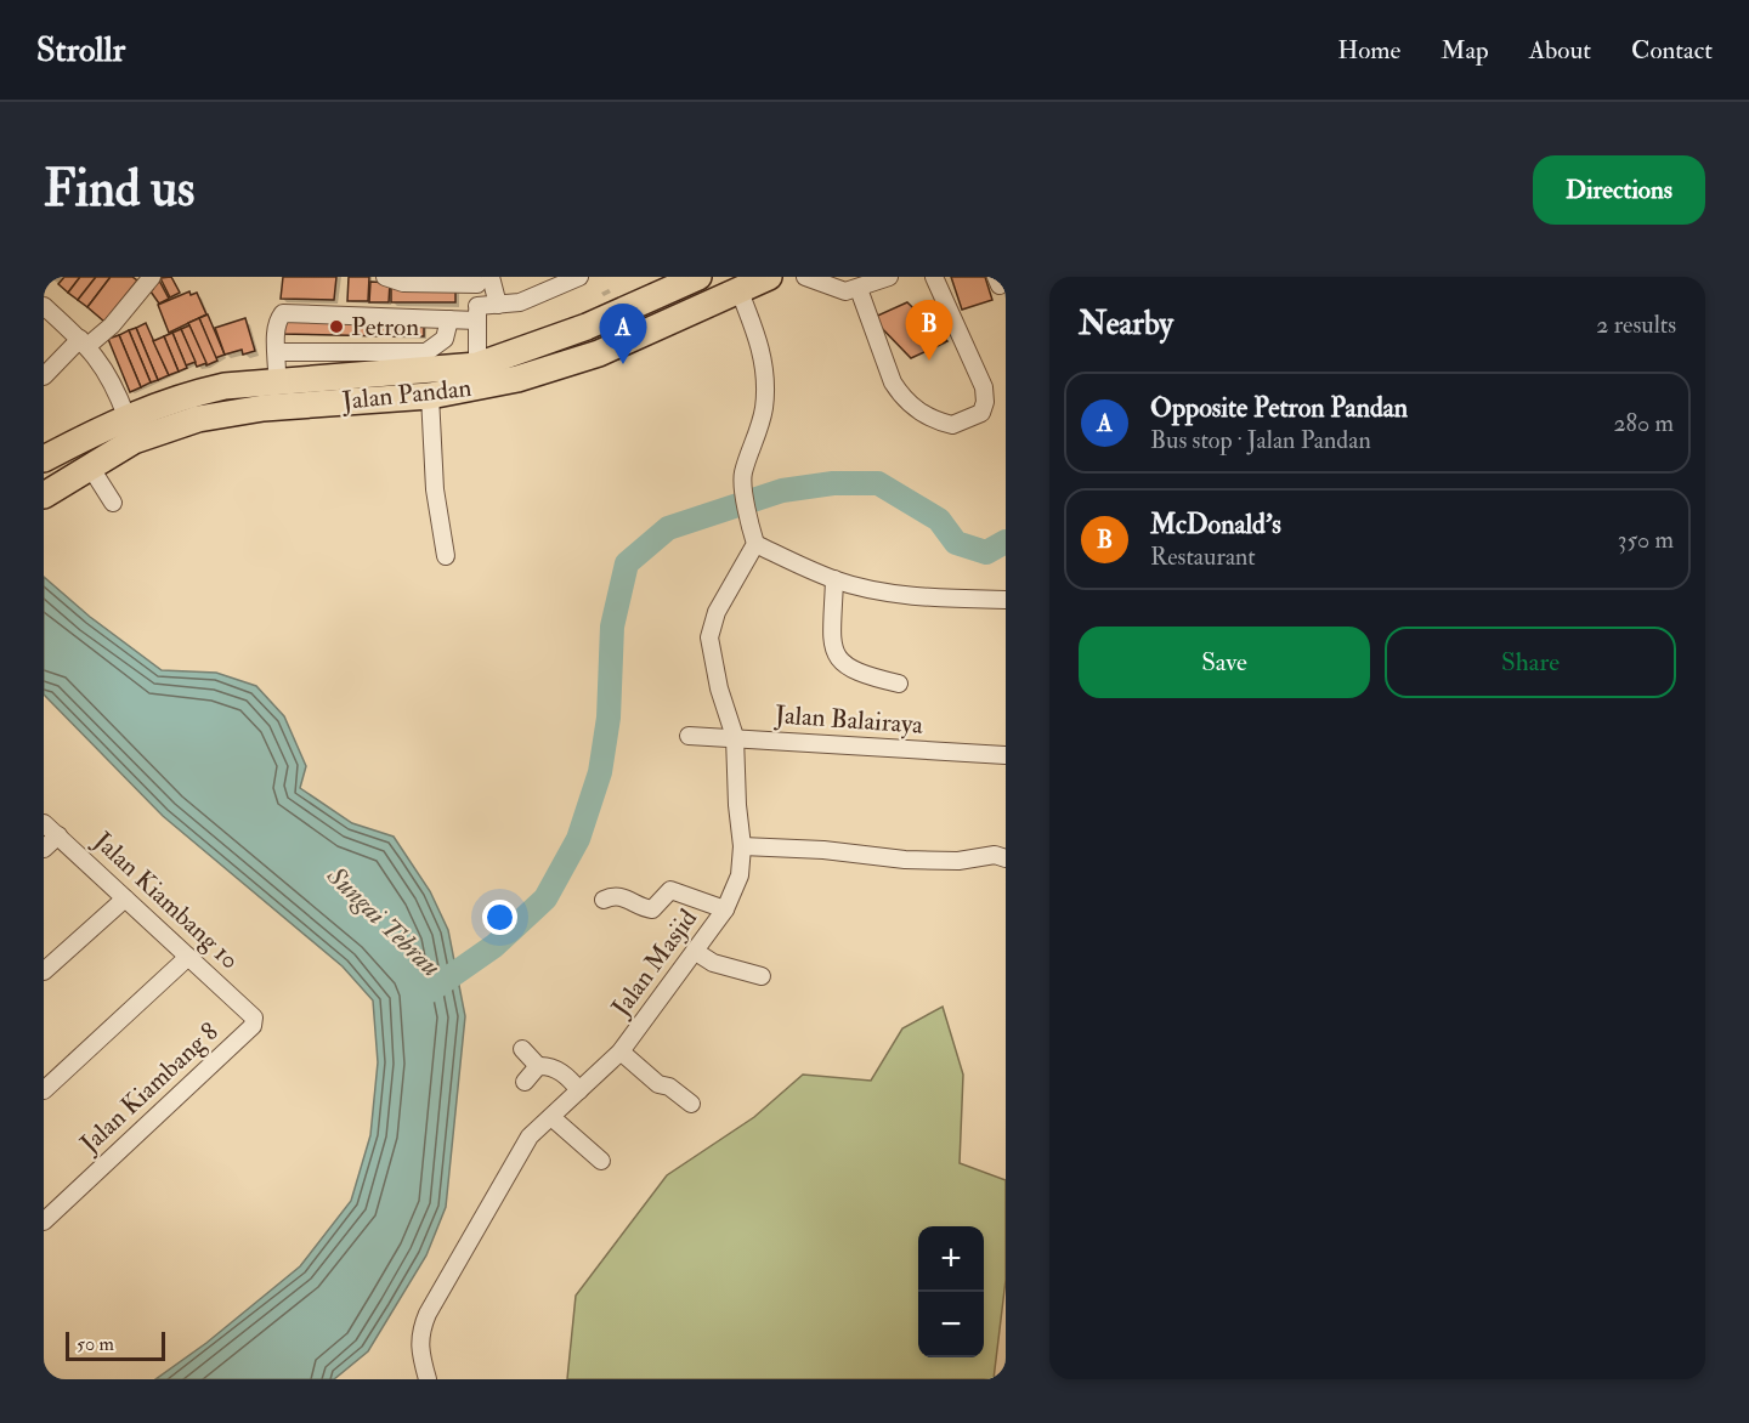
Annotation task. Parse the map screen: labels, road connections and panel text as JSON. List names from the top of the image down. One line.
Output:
{"streets":{"highway":["Jalan Pandan"],"street":["Jalan Balairaya","Jalan Kiambang 10","Jalan Masjid","Jalan Kiambang 8"]},"crossings":[["Jalan Balairaya","Jalan Masjid"],["Jalan Kiambang 10","Jalan Kiambang 8"]],"water":["Sungai Tebrau"],"places":["Petron"],"scale_bar":"50 m","page":{"header":"Strollr","nav":["Home","Map","About","Contact"],"buttons":["Directions",["Save","Share"]],"title":"Find us","heading":["Nearby","2 results"],"pins":["B","A"],"list":[{"mark":"A","name":"Opposite Petron Pandan","note":"Bus stop · Jalan Pandan","value":"280 m"},{"mark":"B","name":"McDonald's","note":"Restaurant","value":"350 m"}],"map_buttons":["+","−"],"scale":"50 m"}}
